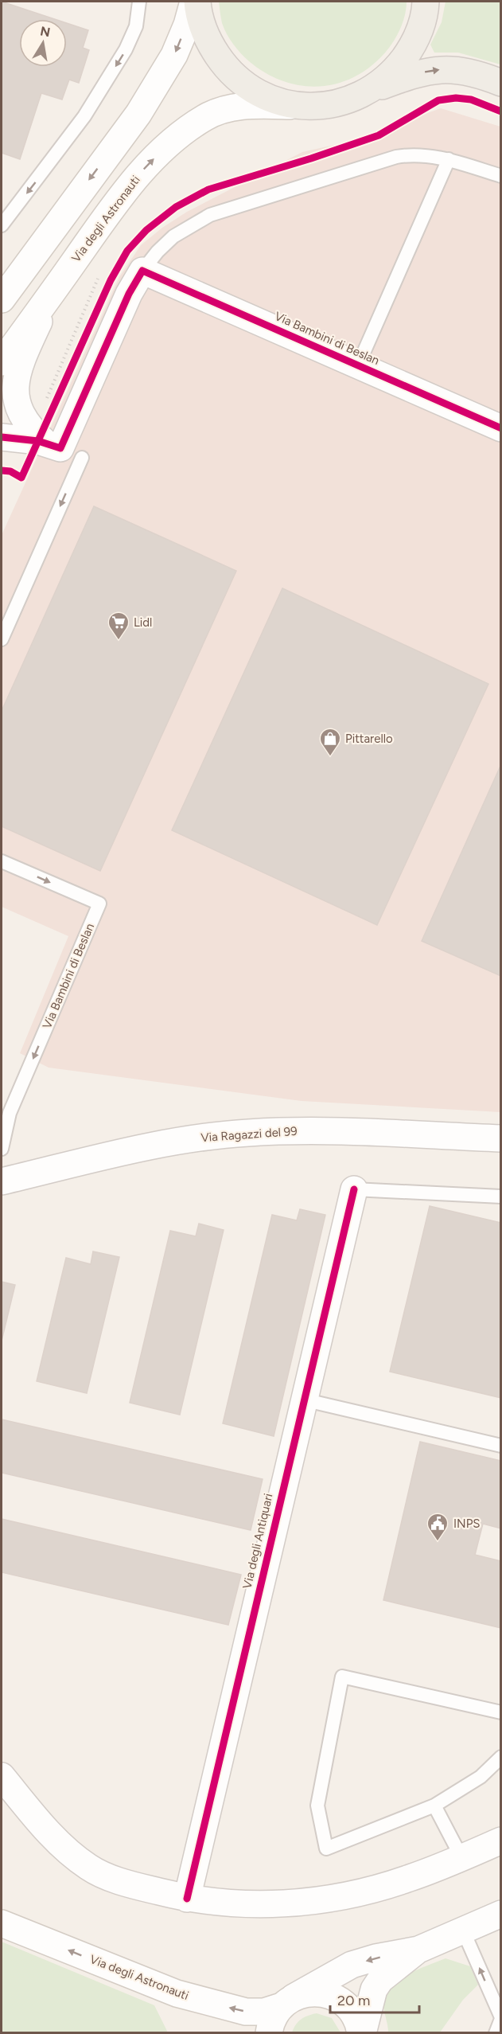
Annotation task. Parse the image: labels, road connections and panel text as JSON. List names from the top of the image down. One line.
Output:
{"streets":{"street":["Via degli Astronauti","Via Bambini di Beslan","Via Ragazzi del 99","Via degli Antiquari"]},"places":{"supermarket":["Lidl"],"shop":["Pittarello"],"public building":["INPS"]},"scale_bar":"20 m","north":"top"}
